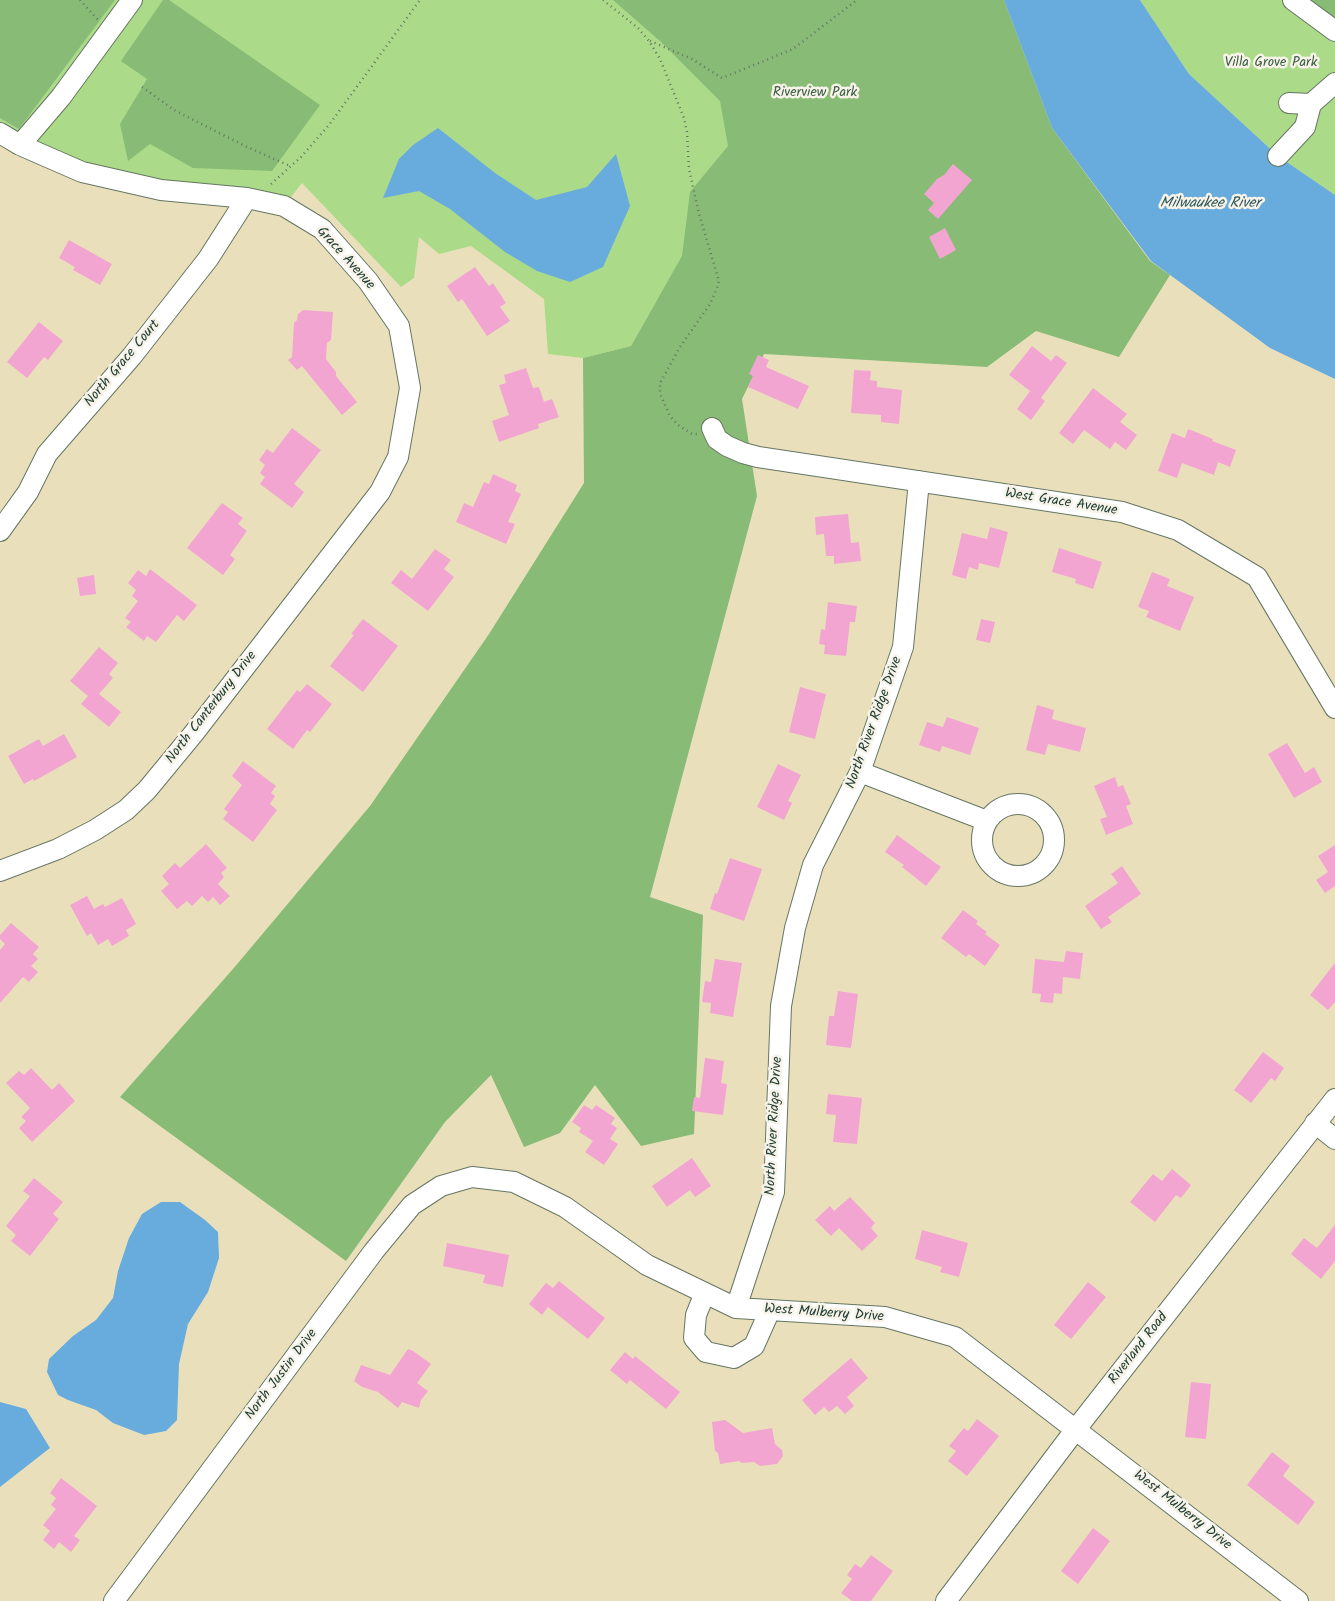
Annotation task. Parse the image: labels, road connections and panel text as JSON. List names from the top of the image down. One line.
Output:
{"streets":{"street":["Grace Avenue","North Grace Court","West Grace Avenue","North Canterbury Drive","North River Ridge Drive","West Mulberry Drive","Riverland Road","North Justin Drive"]},"crossings":[["Grace Avenue","North Grace Court"],["Grace Avenue","North Canterbury Drive"],["West Grace Avenue","North River Ridge Drive"],["North River Ridge Drive","West Mulberry Drive"],["West Mulberry Drive","Riverland Road"],["West Mulberry Drive","North Justin Drive"]],"water":["Milwaukee River"],"parks":["Villa Grove Park","Riverview Park"]}
